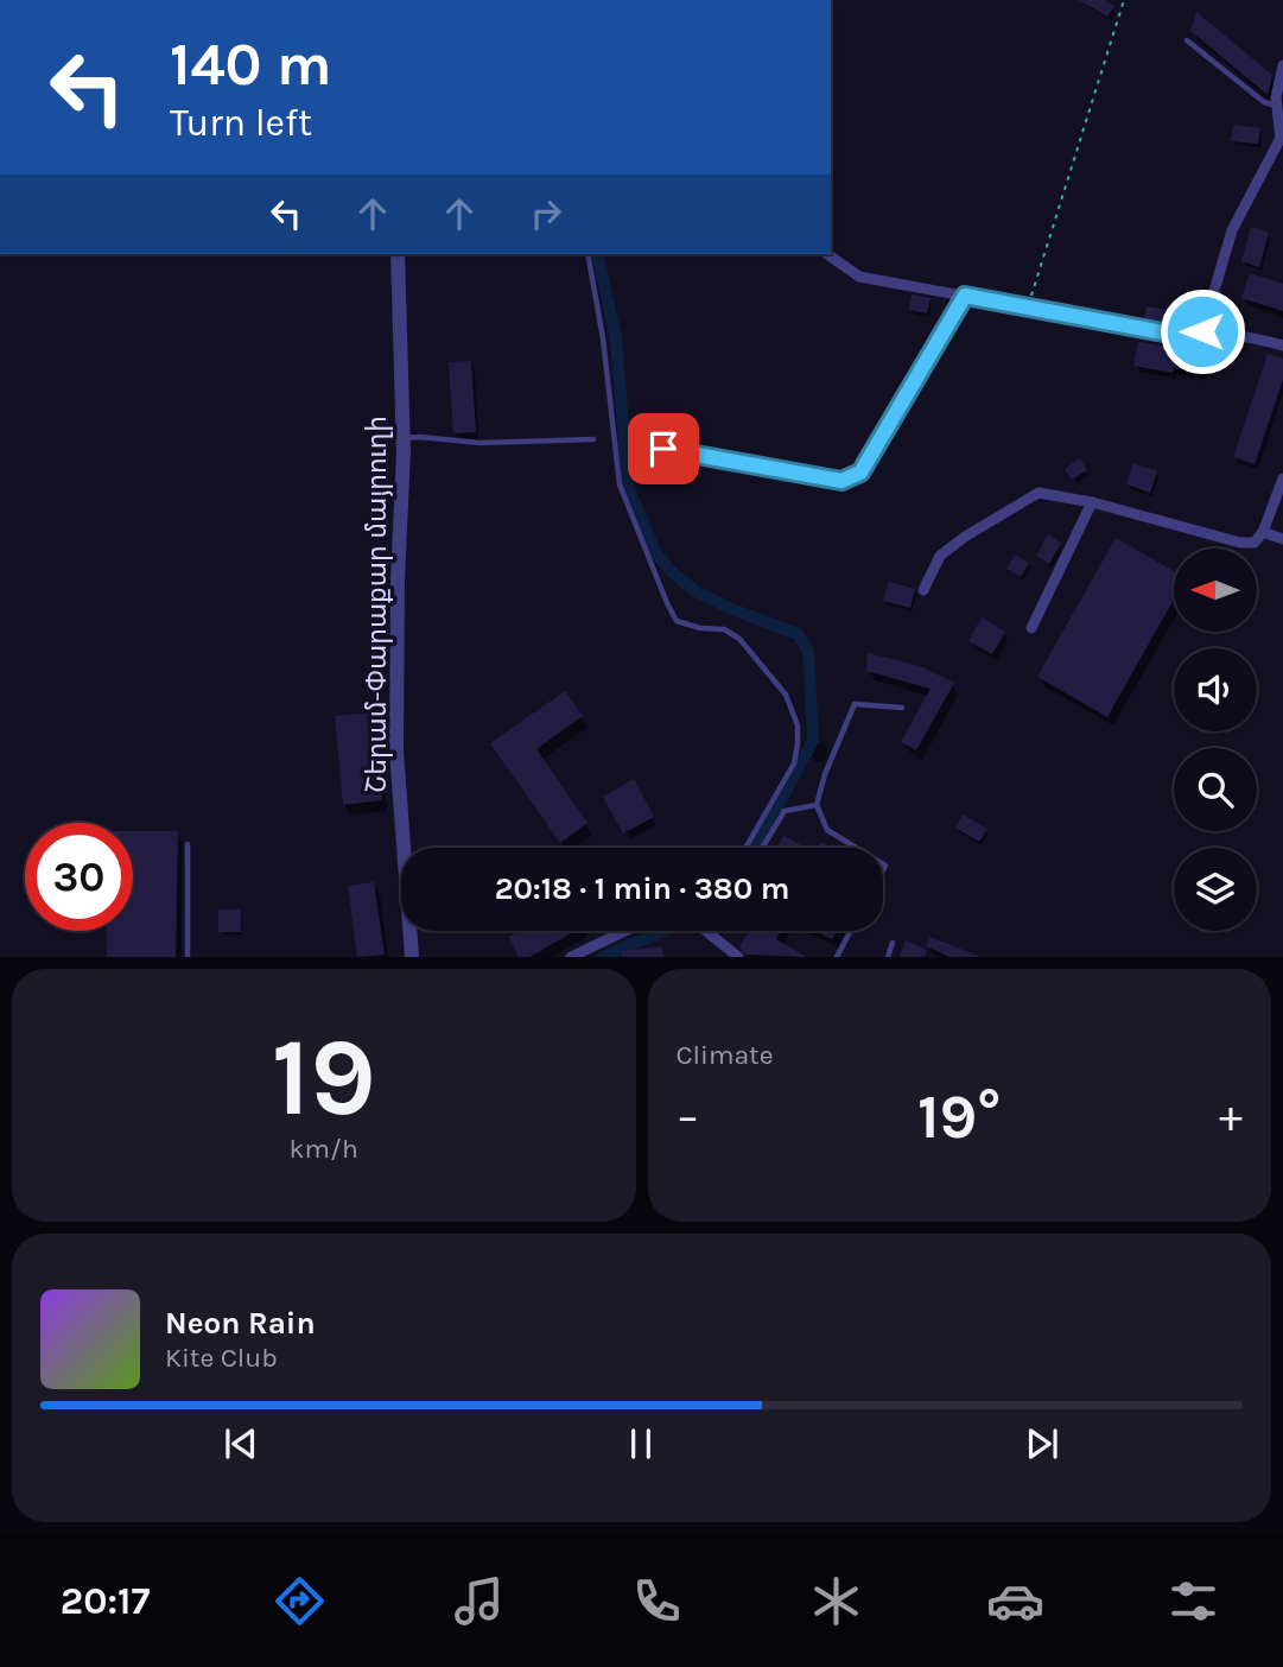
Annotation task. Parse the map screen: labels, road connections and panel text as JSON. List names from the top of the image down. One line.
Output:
{"streets":{"street":["Շերամ-Փարաքար մայրուղի"]},"north":"left","page":{"turn":["140 m","Turn left"],"limit":"30","trip":"20:18 · 1 min · 380 m","tile":[["19","km/h"],"Climate"],"heat":["−","19°","+"],"song":["Neon Rain","Kite Club"],"tabs":"20:17"}}
